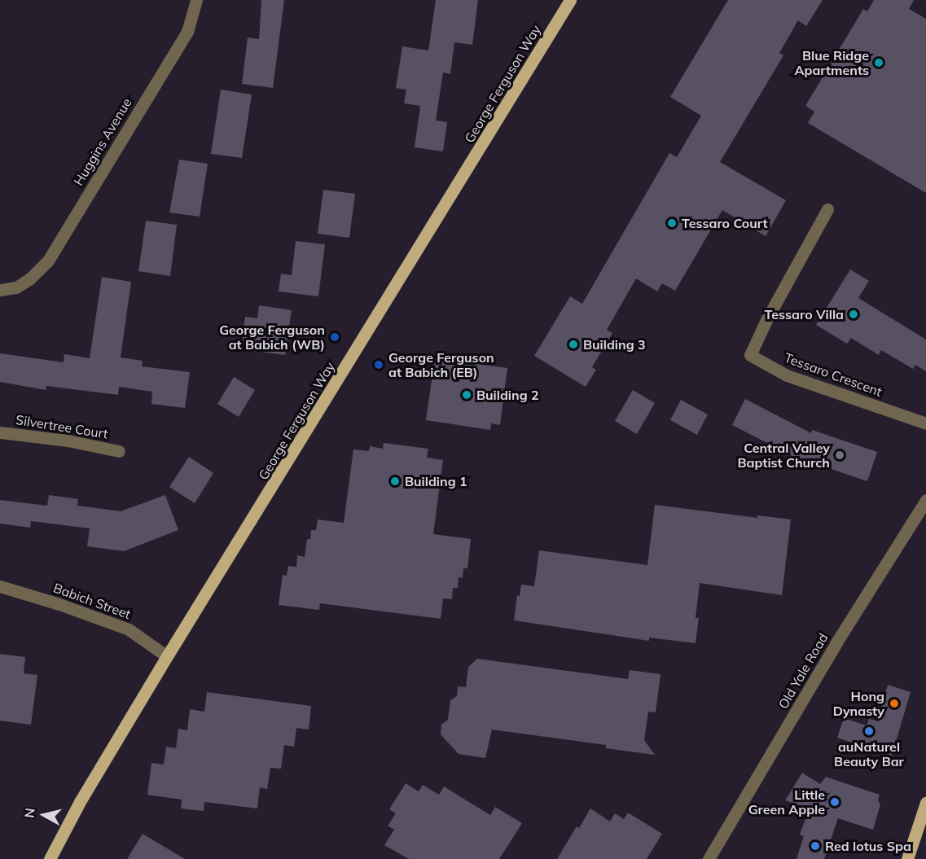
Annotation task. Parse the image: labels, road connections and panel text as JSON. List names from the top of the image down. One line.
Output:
{"streets":{"main road":["George Ferguson Way"],"street":["Huggins Avenue","Tessaro Crescent","Silvertree Court","Babich Street","Old Yale Road"]},"crossings":[["George Ferguson Way","Babich Street"]],"places":["Blue Ridge Apartments","Tessaro Court","Tessaro Villa","George Ferguson at Babich (WB)","Building 3","George Ferguson at Babich (EB)","Building 2","Central Valley Baptist Church","Building 1","Hong Dynasty","auNaturel Beauty Bar","Little Green Apple","Red lotus Spa"],"north":"left"}
